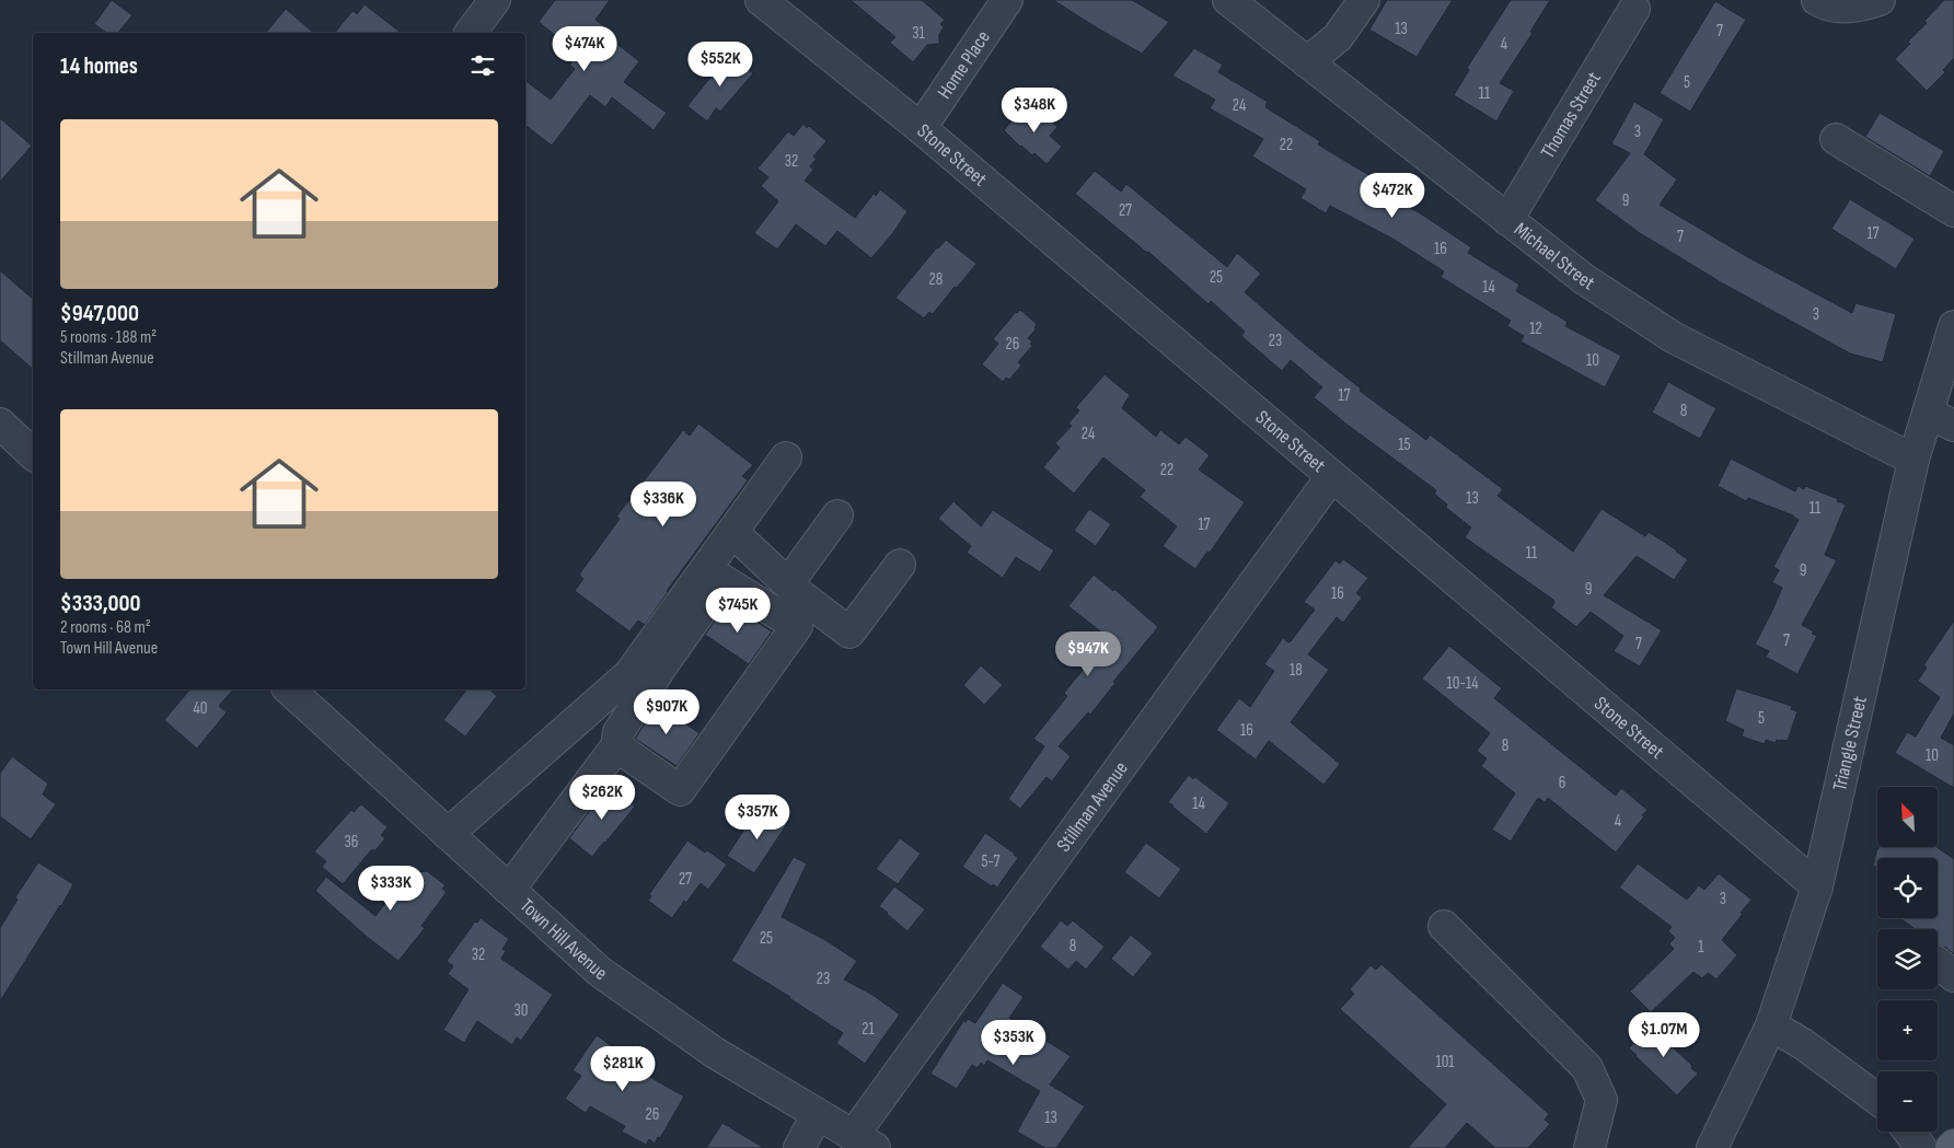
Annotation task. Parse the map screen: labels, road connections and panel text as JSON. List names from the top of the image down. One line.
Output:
{"streets":{"street":["Home Place","Thomas Street","Stone Street","Michael Street","Triangle Street","Stillman Avenue","Town Hill Avenue"]},"crossings":[["Home Place","Stone Street"],["Thomas Street","Michael Street"],["Stone Street","Triangle Street"],["Stone Street","Stillman Avenue"],["Michael Street","Triangle Street"],["Stillman Avenue","Town Hill Avenue"]],"house_numbers":["13","7","31","4","5","11","24","3","22","32","9","27","17","7","16","25","28","14","3","12","23","26","10","17","8","24","15","22","13","11","17","11","9","9","16","7","7","18","10-14","40","5","16","8","10","6","14","4","36","5-7","27","3","25","8","1","32","23","30","21","101","26","13"],"north":"top left","page":{"price":["$474K","$552K","$348K","$472K","$336K","$745K","$947K","$907K","$262K","$357K","$333K","$1.07M","$353K","$281K"],"heading":"14 homes","list":[{"name":"$947,000","note":"5 rooms · 188 m² · Stillman Avenue"},{"name":"$333,000","note":"2 rooms · 68 m² · Town Hill Avenue"}],"map_buttons":["+","−"]}}
